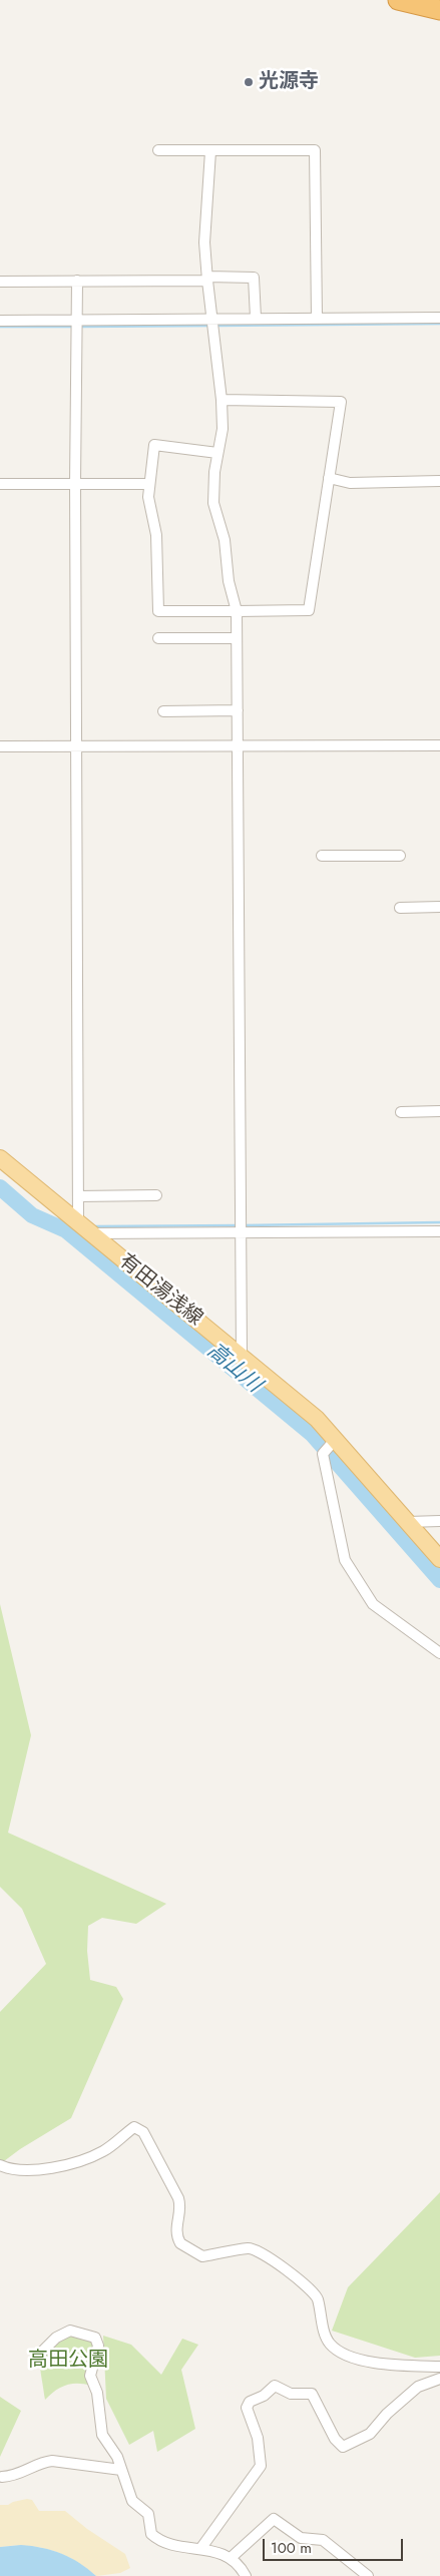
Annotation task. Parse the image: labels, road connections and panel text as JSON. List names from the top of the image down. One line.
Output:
{"streets":{"main road":["有田湯浅線"]},"water":["高山川"],"parks":["高田公園"],"places":["光源寺"],"scale_bar":"100 m"}
